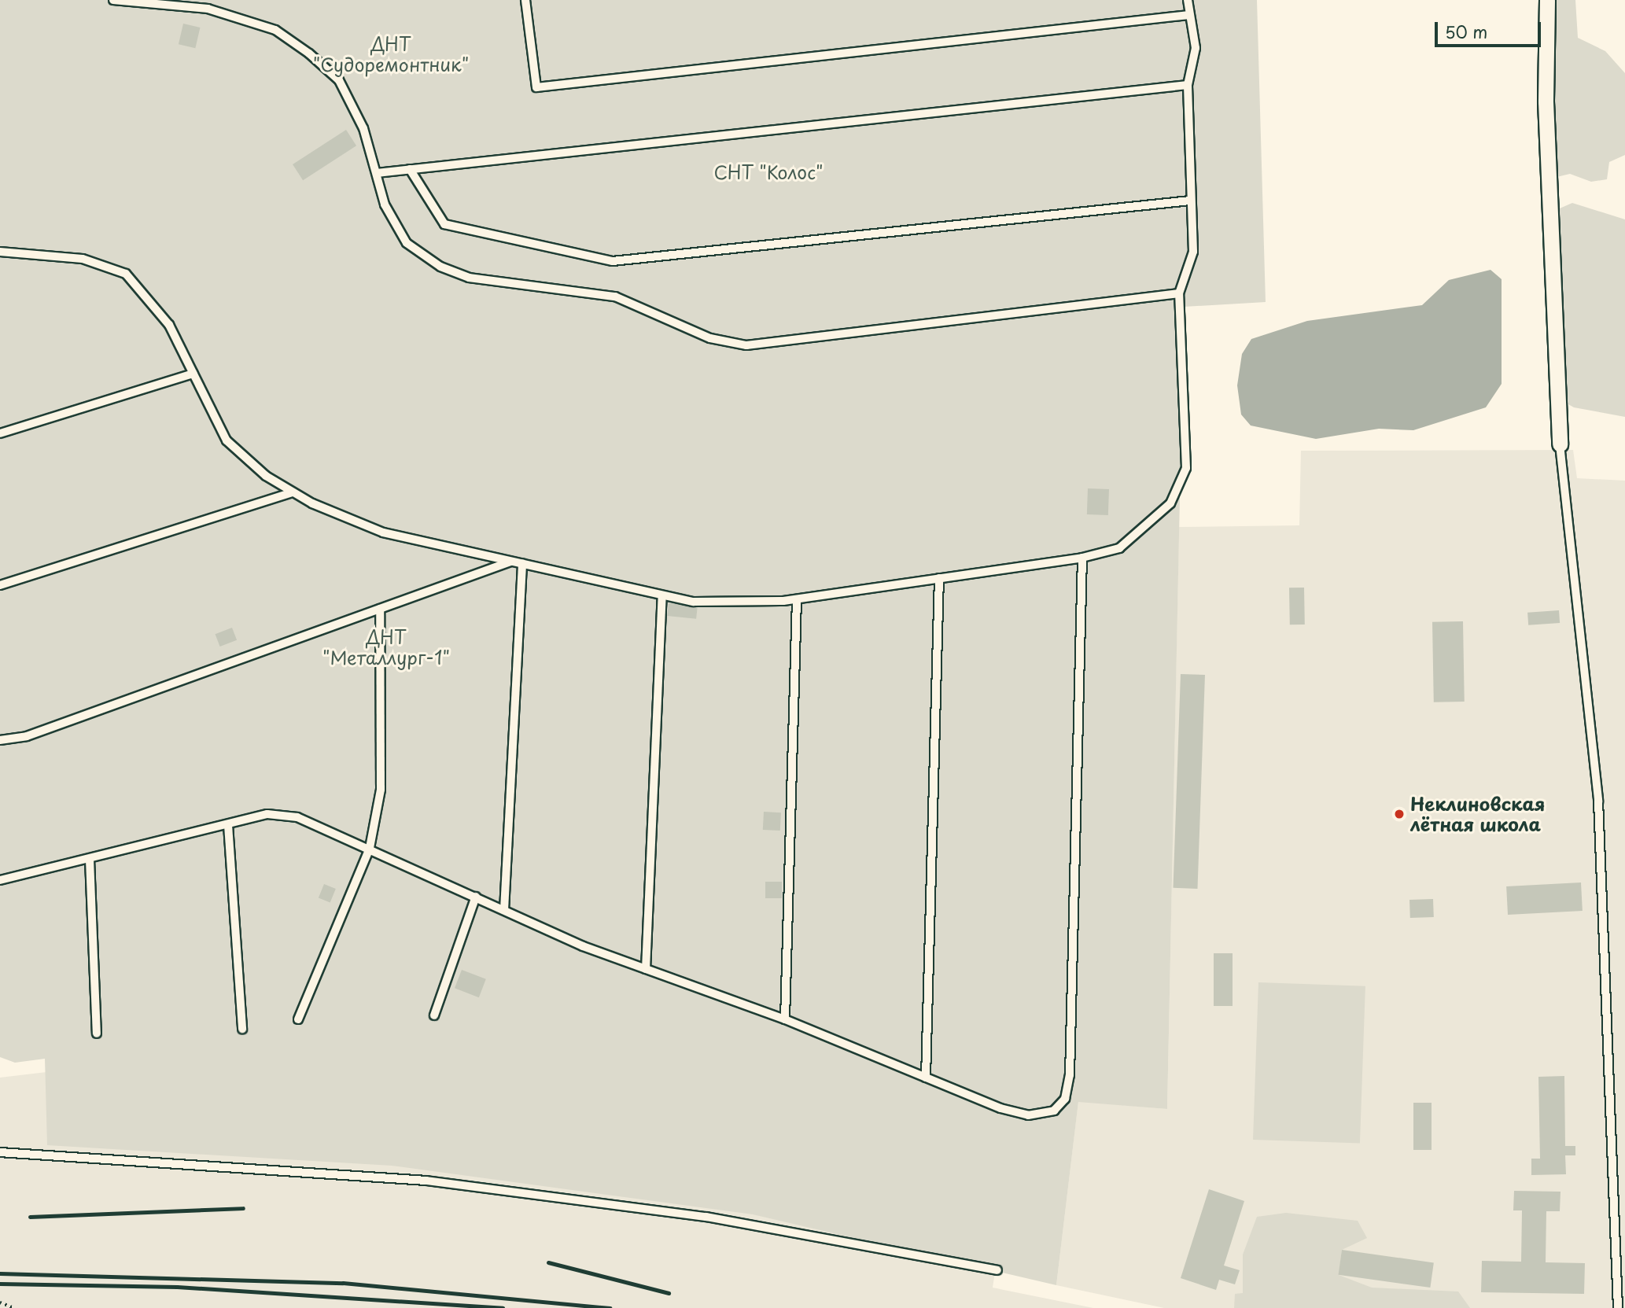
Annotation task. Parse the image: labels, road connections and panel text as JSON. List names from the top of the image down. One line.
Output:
{"parks":["ДНТ \"Судоремонтник\"","СНТ \"Колос\"","ДНТ \"Металлург-1\""],"places":["Неклиновская лётная школа"],"scale_bar":"50 m"}
